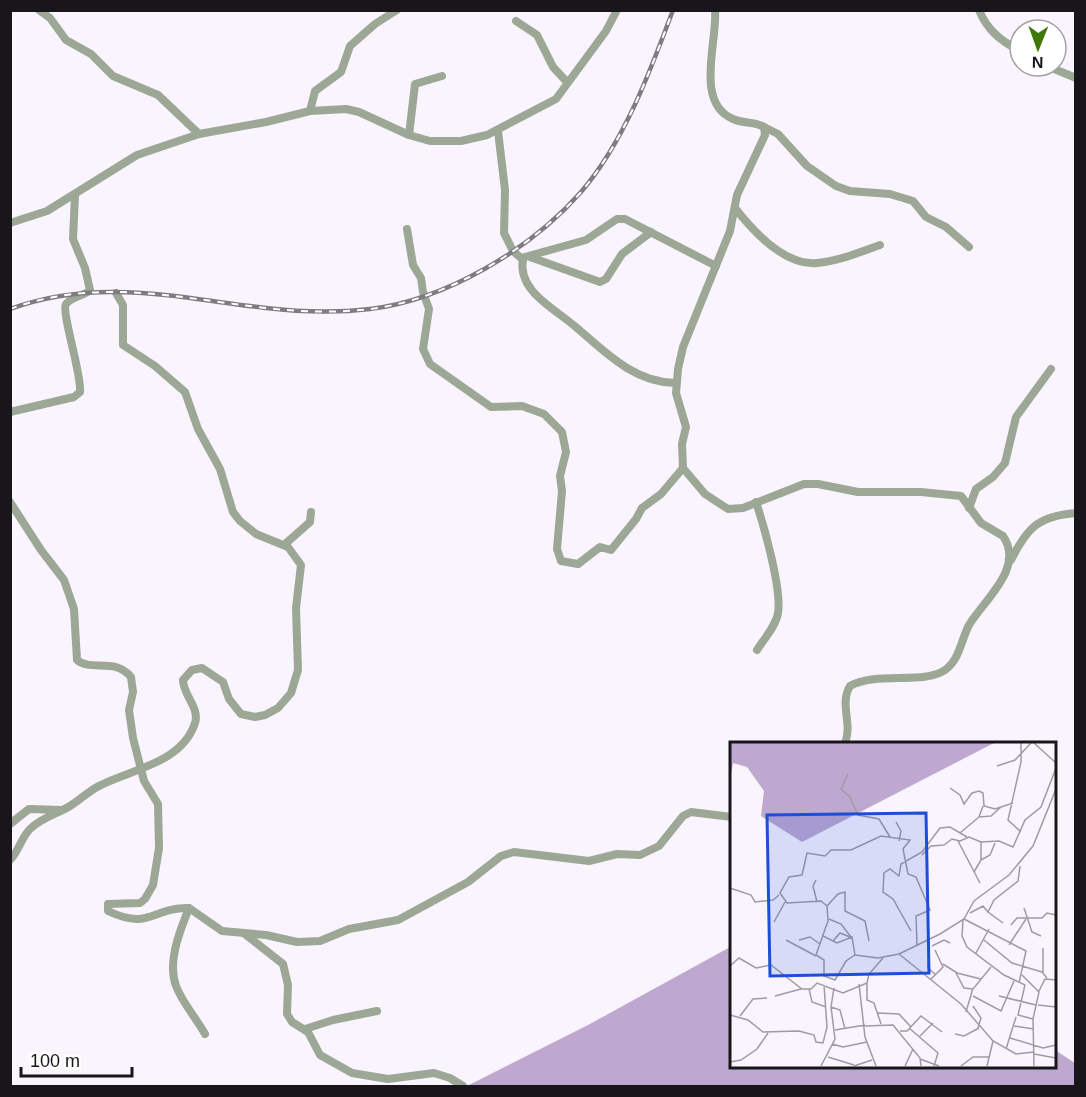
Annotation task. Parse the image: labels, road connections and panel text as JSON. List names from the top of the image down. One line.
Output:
{"scale_bar":"100 m","north":"bottom"}
